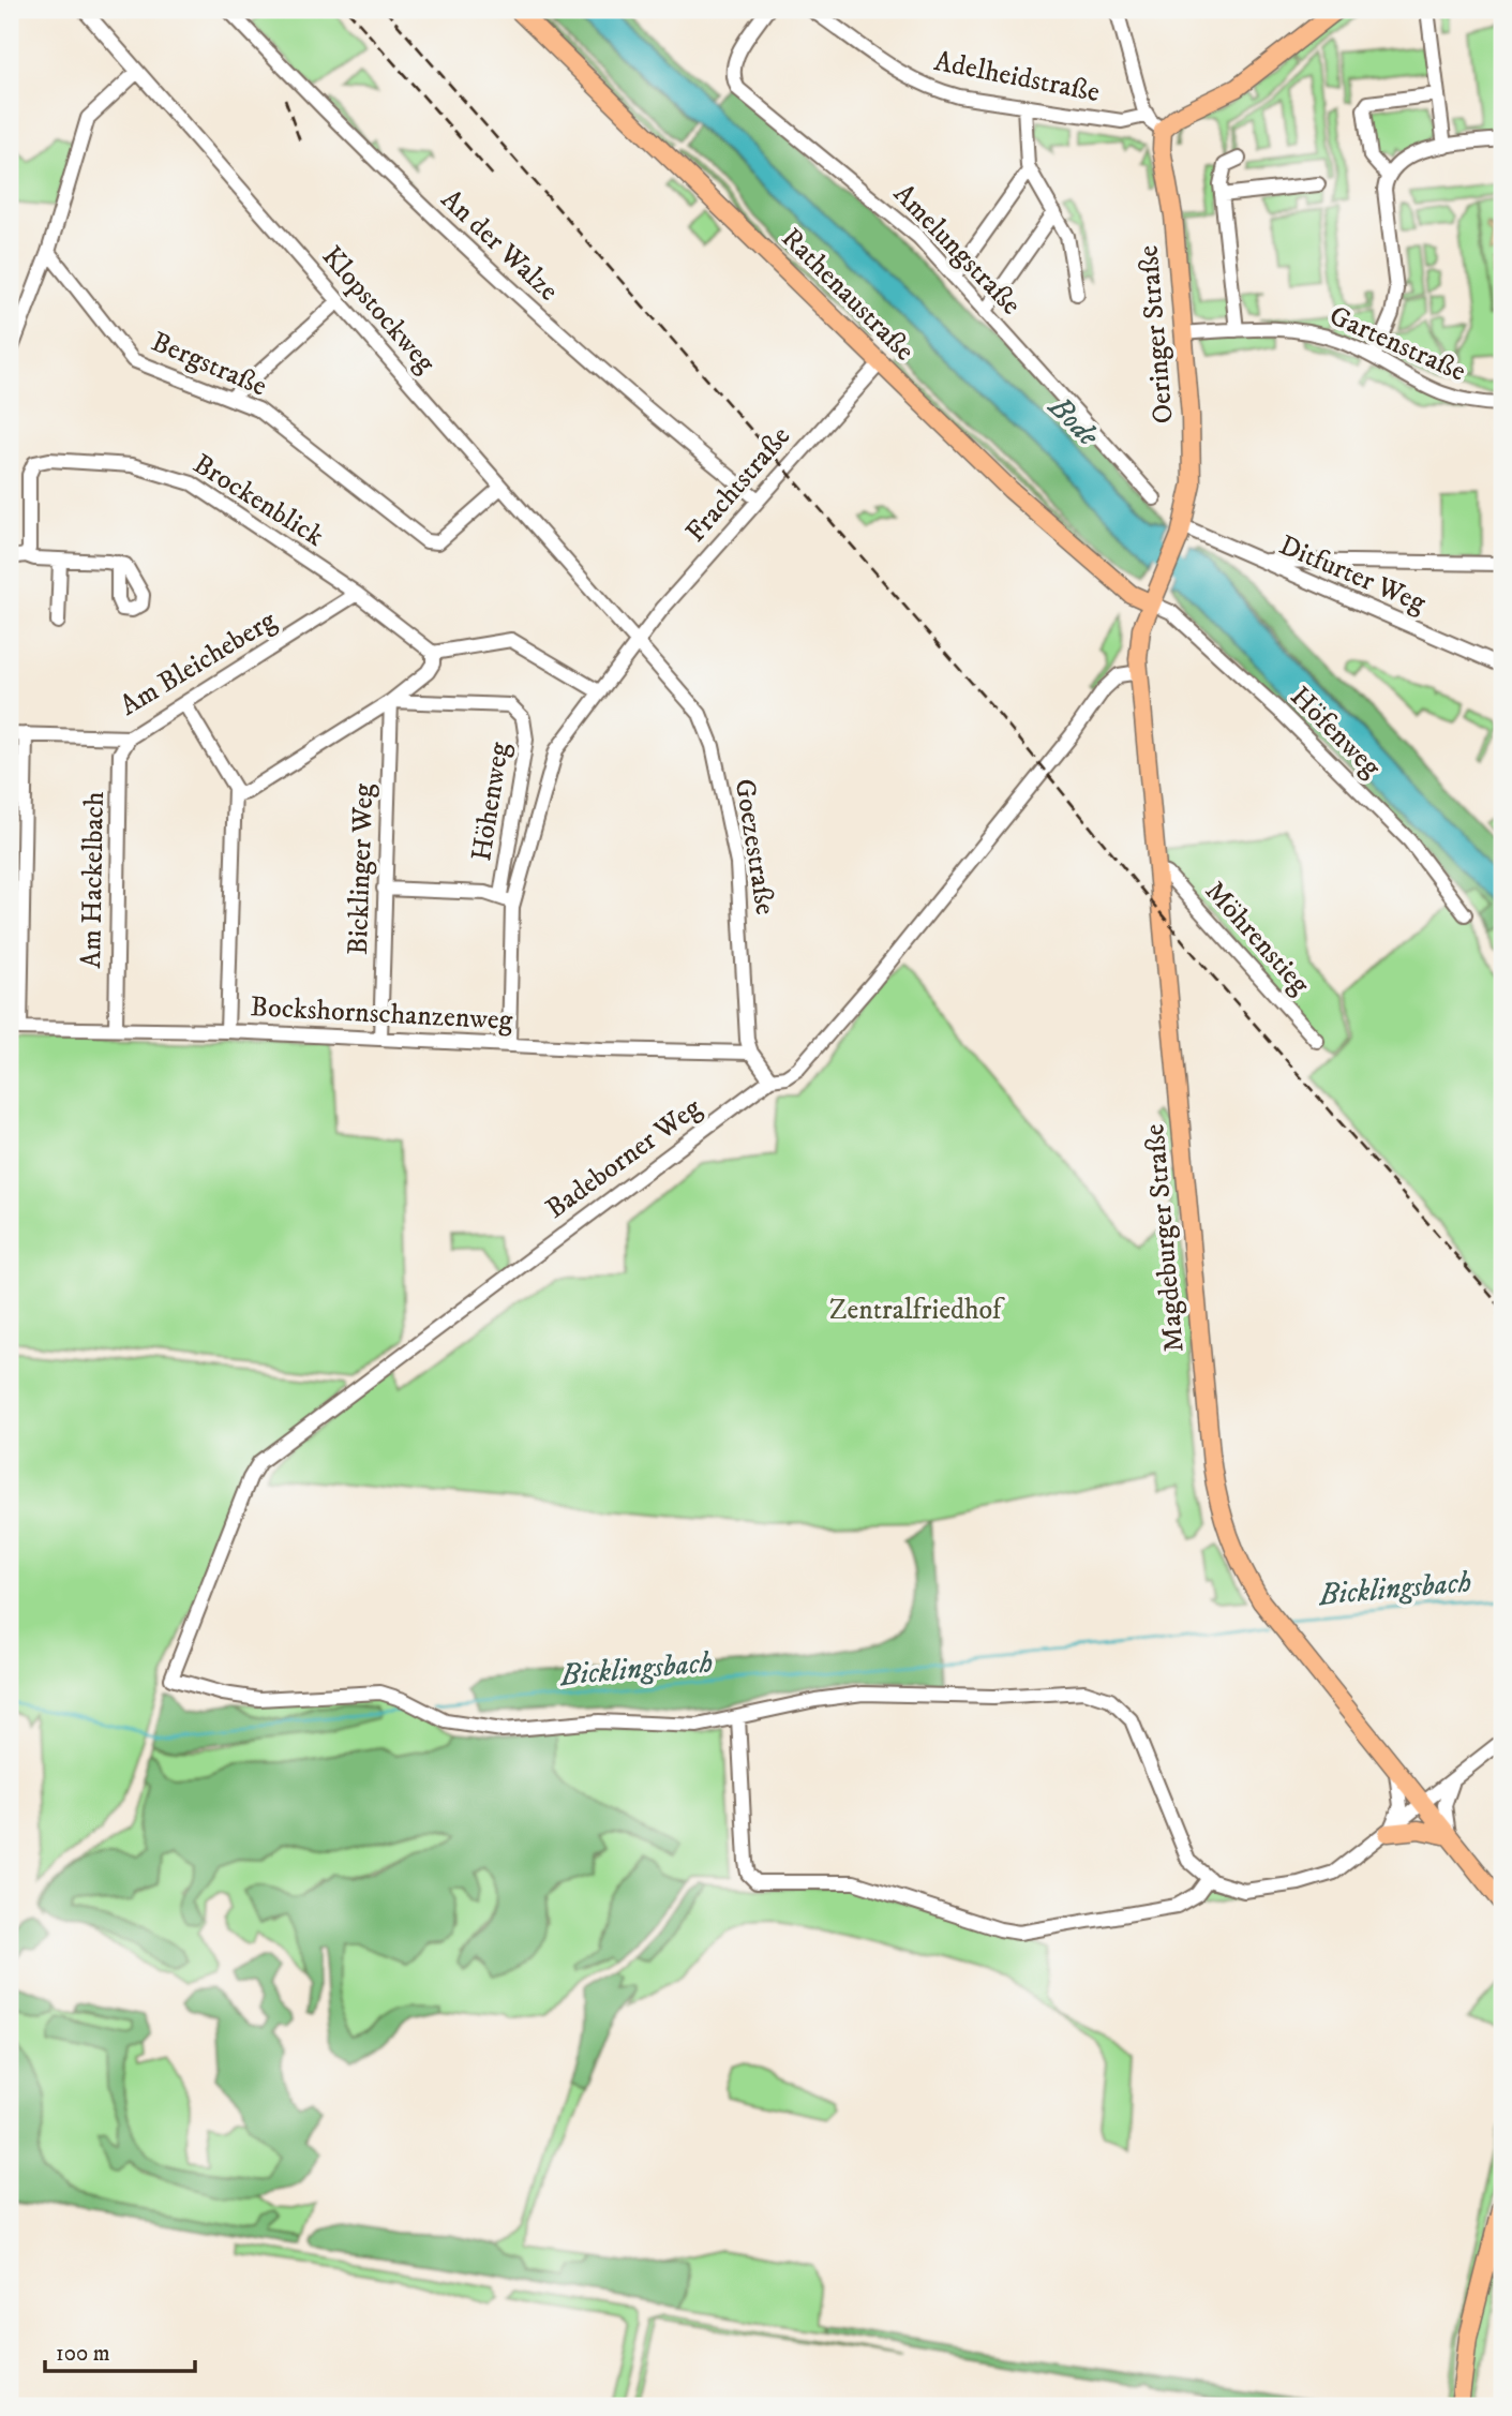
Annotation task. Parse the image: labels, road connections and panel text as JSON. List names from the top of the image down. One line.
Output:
{"streets":{"main road":["Rathenaustraße","Oeringer Straße","Magdeburger Straße"],"street":["Adelheidstraße","An der Walze","Amelungstraße","Klopstockweg","Gartenstraße","Bergstraße","Frachtstraße","Brockenblick","Ditfurter Weg","Am Bleicheberg","Höfenweg","Höhenweg","Goezestraße","Bicklinger Weg","Am Hackelbach","Möhrenstieg","Bockshornschanzenweg","Badeborner Weg"]},"crossings":[["An der Walze","Frachtstraße"],["Rathenaustraße","Frachtstraße"],["Rathenaustraße","Höfenweg"],["Rathenaustraße","Magdeburger Straße"],["Klopstockweg","Bergstraße"],["Klopstockweg","Frachtstraße"],["Klopstockweg","Goezestraße"],["Oeringer Straße","Gartenstraße"],["Oeringer Straße","Ditfurter Weg"],["Oeringer Straße","Magdeburger Straße"],["Frachtstraße","Goezestraße"],["Frachtstraße","Bockshornschanzenweg"],["Brockenblick","Am Bleicheberg"],["Am Bleicheberg","Am Hackelbach"],["Höfenweg","Magdeburger Straße"],["Höhenweg","Bicklinger Weg"],["Goezestraße","Bockshornschanzenweg"],["Goezestraße","Badeborner Weg"],["Bicklinger Weg","Bockshornschanzenweg"],["Am Hackelbach","Bockshornschanzenweg"],["Möhrenstieg","Magdeburger Straße"],["Badeborner Weg","Magdeburger Straße"]],"water":["Bode","Bicklingsbach"],"parks":["Zentralfriedhof"],"scale_bar":"100 m"}
